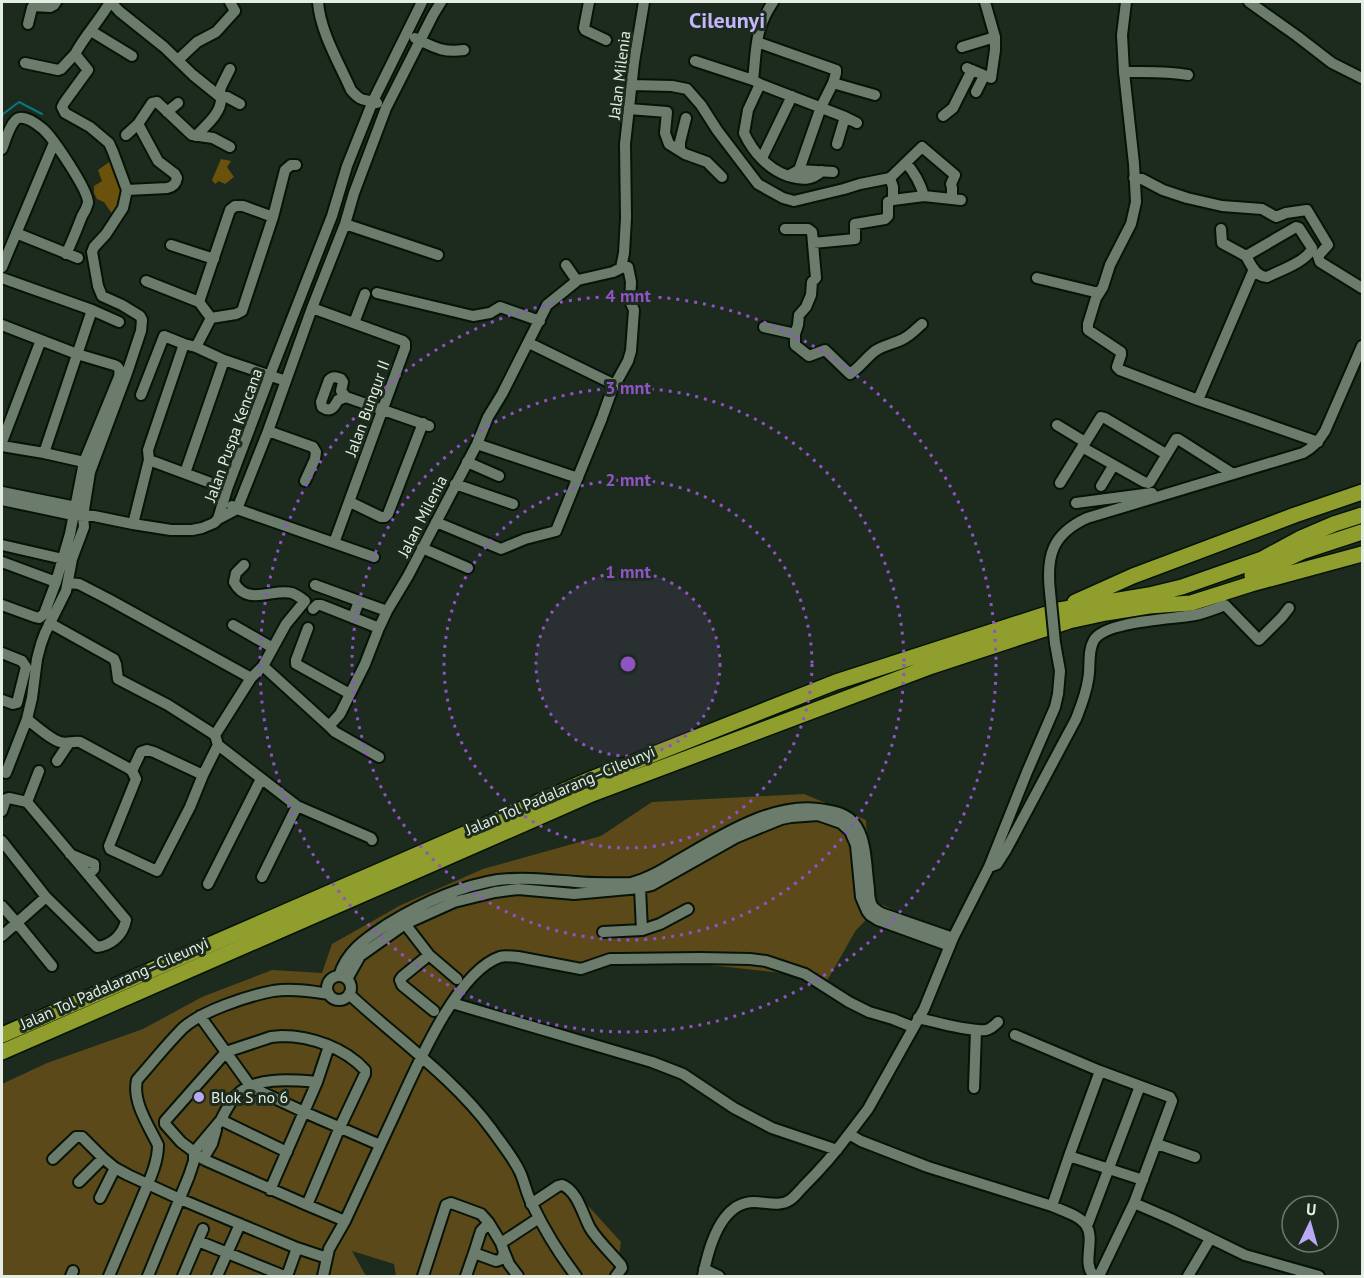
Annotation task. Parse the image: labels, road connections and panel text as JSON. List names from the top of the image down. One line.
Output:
{"streets":{"highway":["Jalan Tol Padalarang–Cileunyi"],"street":["Jalan Milenia","Jalan Bungur II","Jalan Puspa Kencana"]},"crossings":[["Jalan Bungur II","Jalan Puspa Kencana"]],"districts":["Cileunyi"],"places":["Blok S no 6"],"north":"top","rings":["4 mnt","3 mnt","2 mnt","1 mnt"]}
